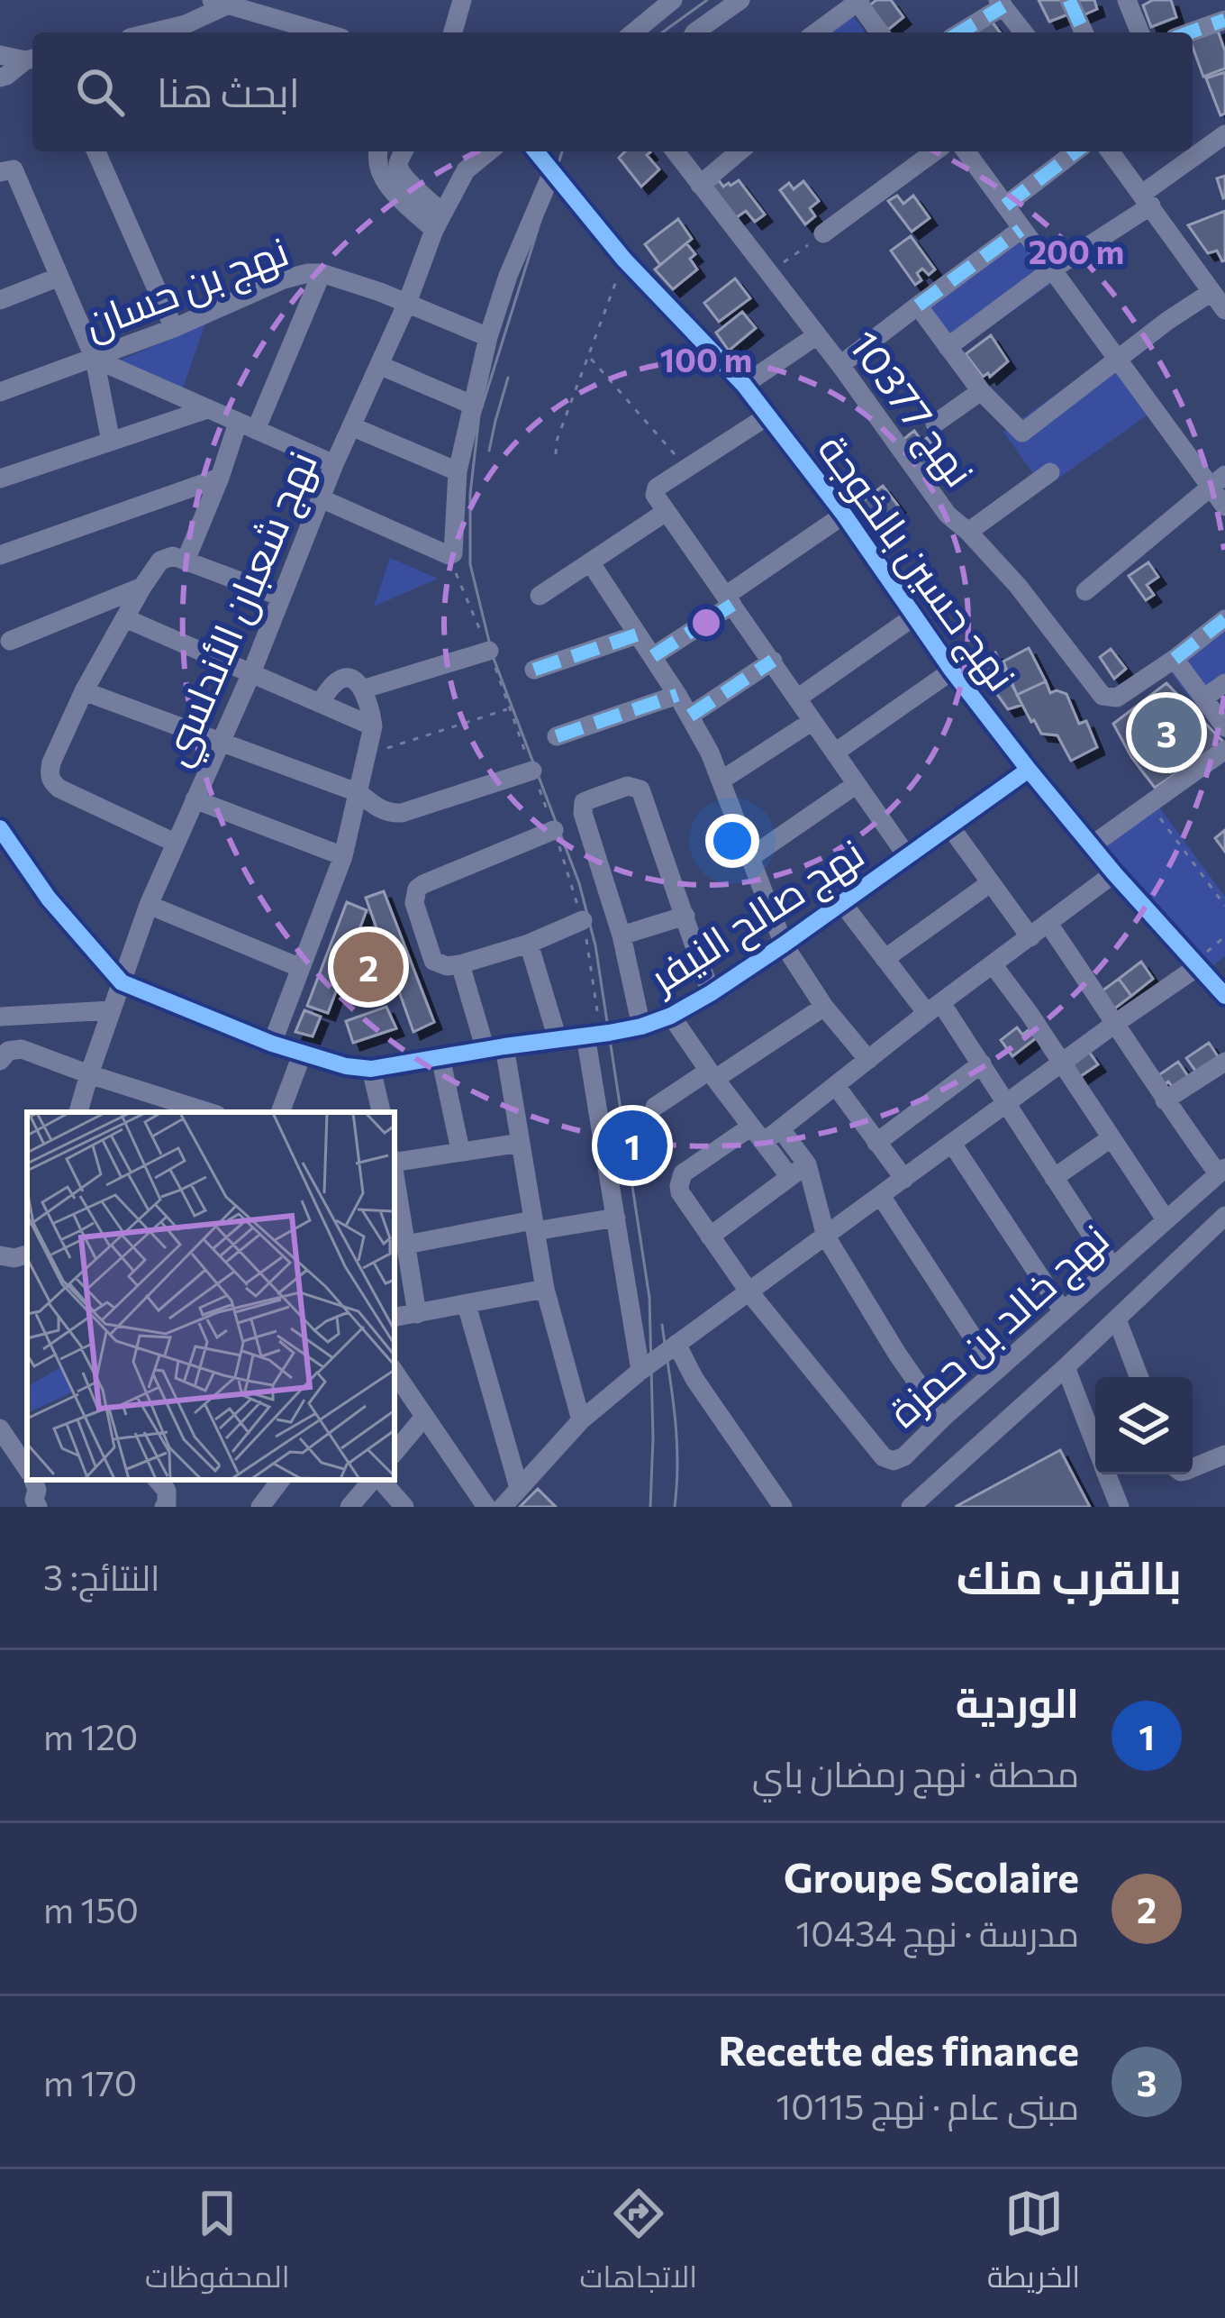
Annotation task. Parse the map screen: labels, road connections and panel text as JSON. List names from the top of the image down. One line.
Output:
{"streets":{"street":["نهج بن حسان","نهج 10377","نهج حسين بالخوجة","نهج شعبان الأندلسي","نهج صالح النيفر","نهج خالد بن حمزة"]},"crossings":[["نهج بن حسان","نهج شعبان الأندلسي"],["نهج حسين بالخوجة","نهج صالح النيفر"],["نهج شعبان الأندلسي","نهج صالح النيفر"]],"page":{"search":"ابحث هنا","pins":["3","2","1"],"heading":["بالقرب منك","النتائج: 3"],"list":[{"mark":"1","name":"الوردية","note":"محطة · نهج رمضان باي","value":"120 m"},{"mark":"2","name":"Groupe Scolaire","note":"مدرسة · نهج 10434","value":"150 m"},{"mark":"3","name":"Recette des finance","note":"مبنى عام · نهج 10115","value":"170 m"}],"nav":["الخريطة","الاتجاهات","المحفوظات"]},"rings":["200 m","100 m"]}
